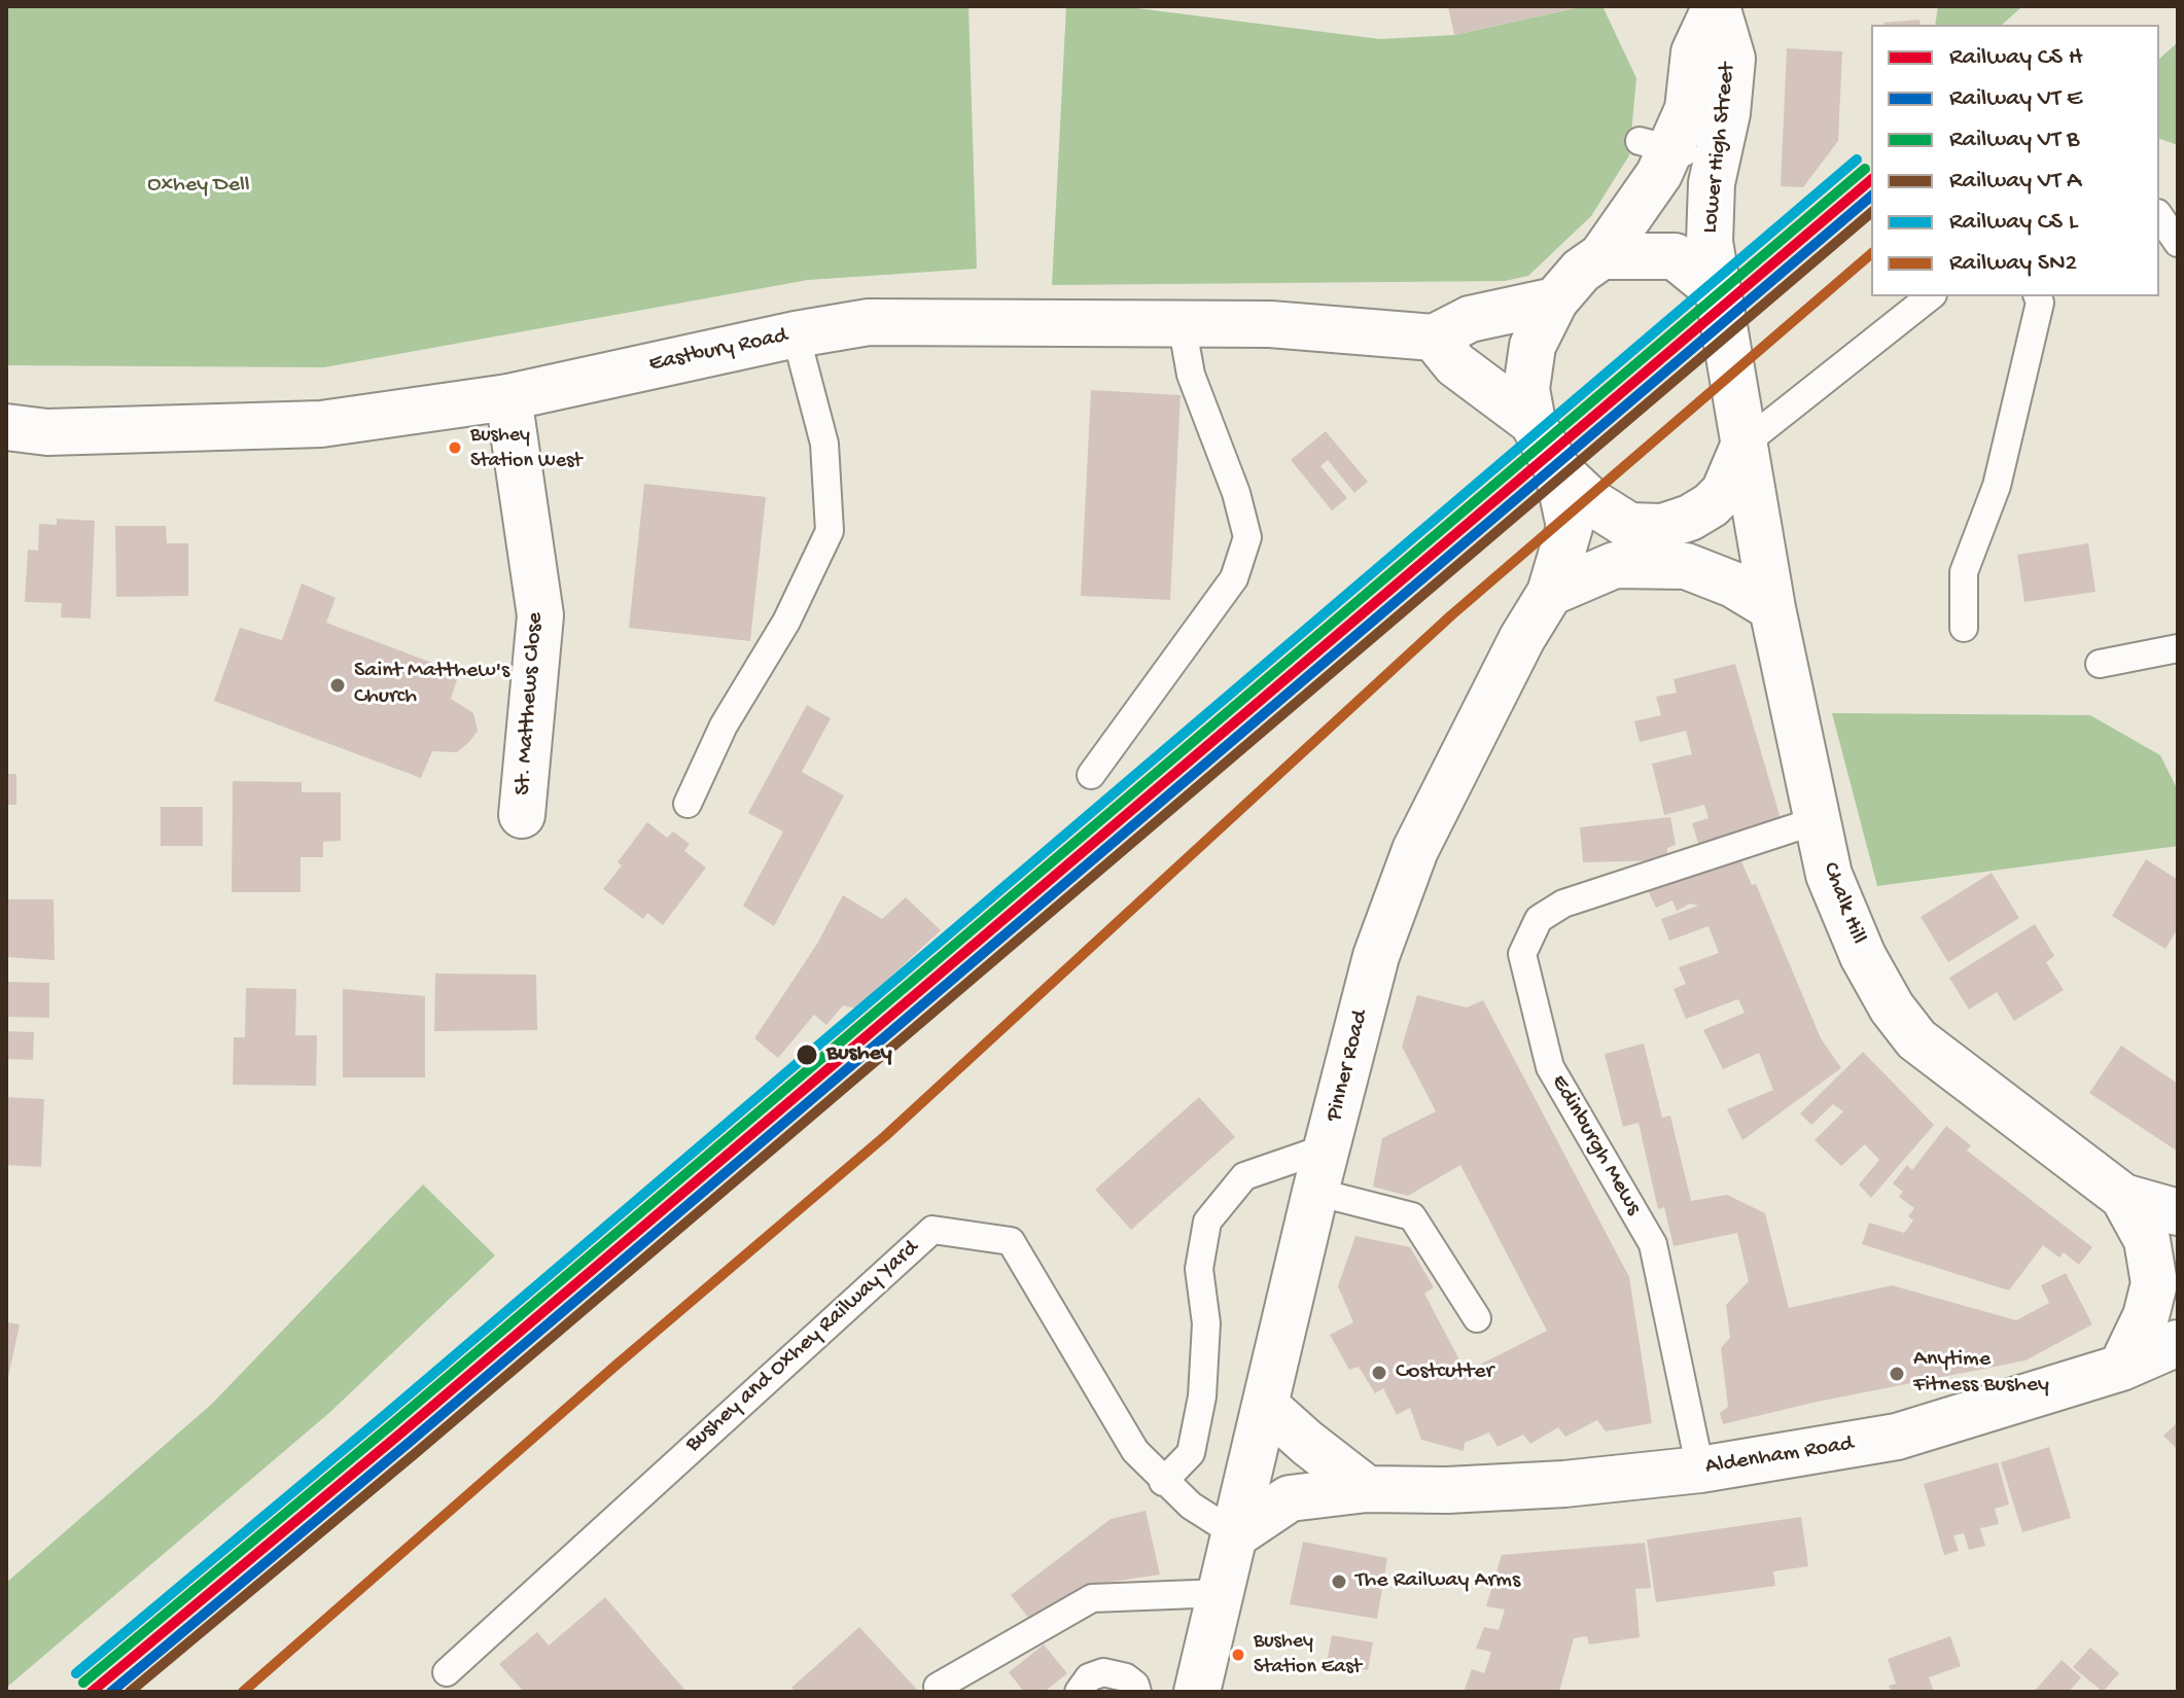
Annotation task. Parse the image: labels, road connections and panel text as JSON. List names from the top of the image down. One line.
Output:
{"streets":{"main road":["Lower High Street","Eastbury Road","St. Matthews Close","Chalk Hill","Pinner Road","Aldenham Road"],"lane":["Edinburgh Mews","Bushey and Oxhey Railway Yard"]},"crossings":[["Lower High Street","Chalk Hill"],["Lower High Street","Pinner Road"],["Eastbury Road","St. Matthews Close"],["Chalk Hill","Pinner Road"],["Chalk Hill","Edinburgh Mews"],["Pinner Road","Bushey and Oxhey Railway Yard"],["Pinner Road","Aldenham Road"],["Edinburgh Mews","Aldenham Road"],["Bushey and Oxhey Railway Yard","Aldenham Road"]],"parks":["Oxhey Dell"],"places":["Bushey Station West","Saint Matthew's Church","Bushey","Costcutter","Anytime Fitness Bushey","The Railway Arms","Bushey Station East"],"lines":["rail line SN2"],"legend":["Railway CS H","Railway VT E","Railway VT B","Railway VT A","Railway CS L","Railway SN2"]}
